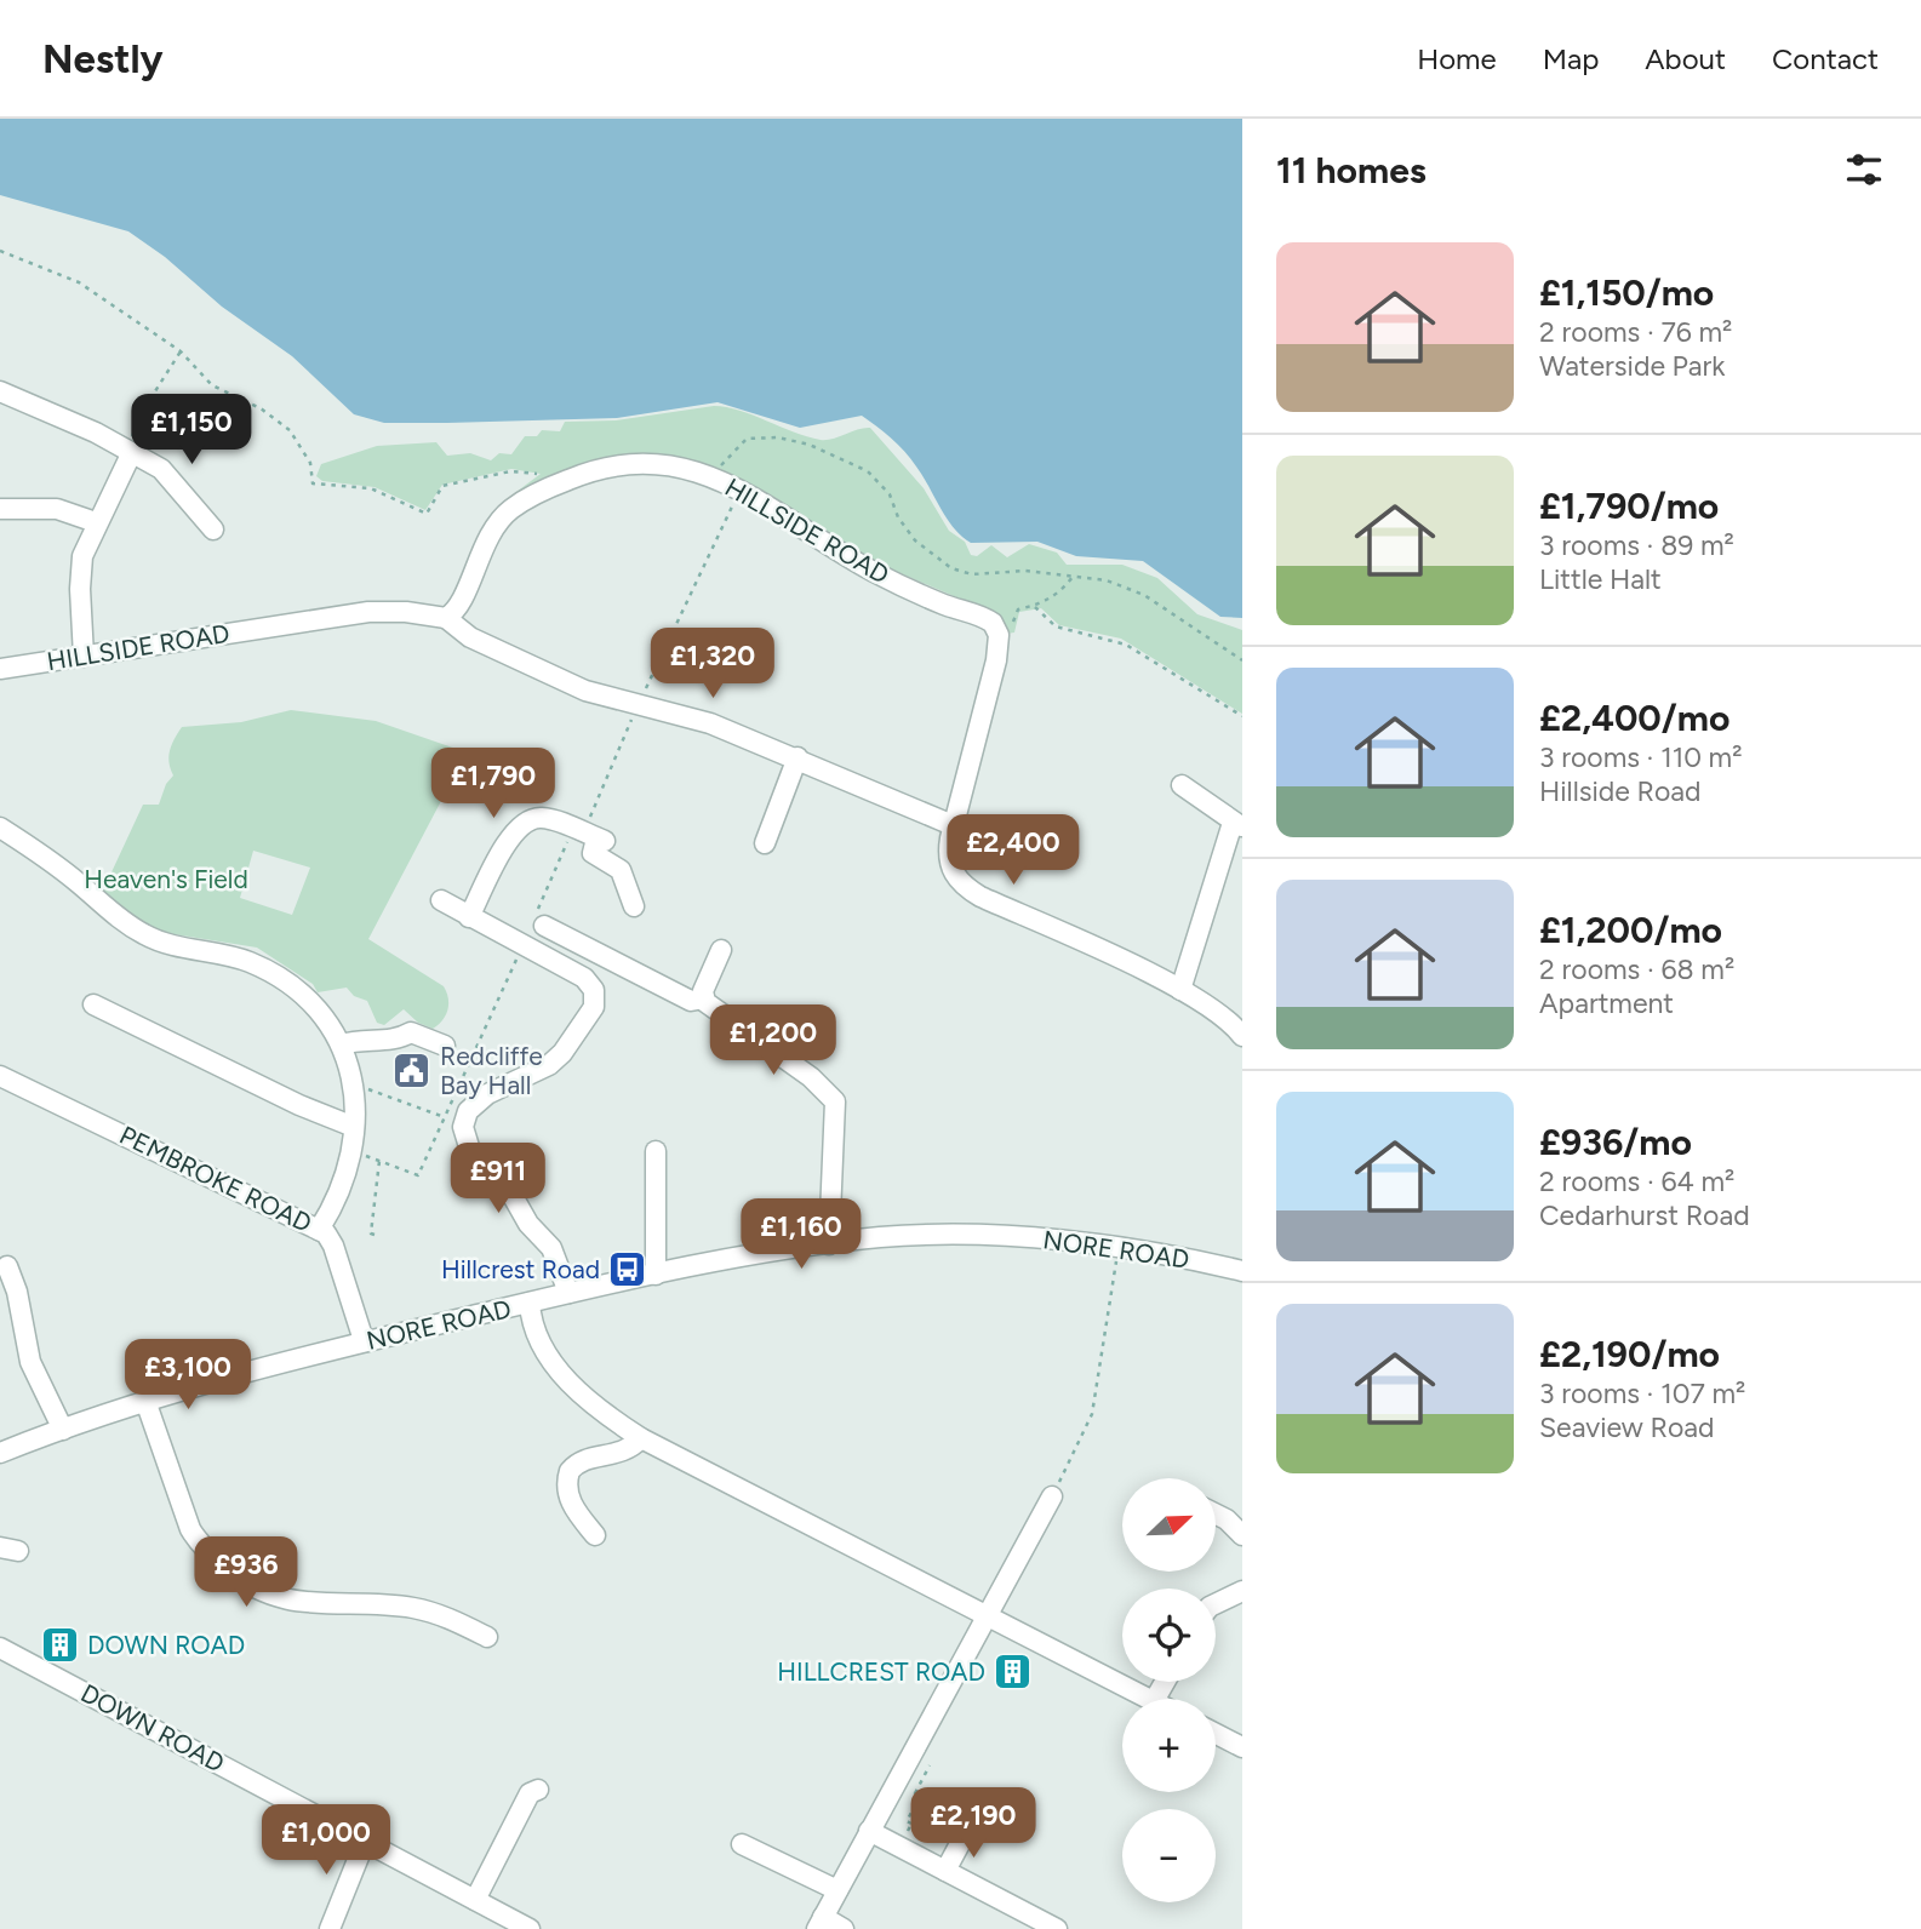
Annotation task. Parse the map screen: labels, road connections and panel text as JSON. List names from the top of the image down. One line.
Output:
{"streets":{"street":["HILLSIDE ROAD","PEMBROKE ROAD","NORE ROAD","DOWN ROAD"]},"crossings":[["PEMBROKE ROAD","NORE ROAD"]],"parks":["Heaven's Field"],"places":{"public building":["Redcliffe Bay Hall"],"bus stop":["Hillcrest Road"],"building":["DOWN ROAD","HILLCREST ROAD"]},"north":"top right","page":{"header":"Nestly","nav":["Home","Map","About","Contact"],"heading":"11 homes","list":[{"name":"£1,150/mo","note":"2 rooms · 76 m² · Waterside Park"},{"name":"£1,790/mo","note":"3 rooms · 89 m² · Little Halt"},{"name":"£2,400/mo","note":"3 rooms · 110 m² · Hillside Road"},{"name":"£1,200/mo","note":"2 rooms · 68 m² · Apartment"},{"name":"£936/mo","note":"2 rooms · 64 m² · Cedarhurst Road"},{"name":"£2,190/mo","note":"3 rooms · 107 m² · Seaview Road"}],"price":["£1,150","£1,320","£1,790","£2,400","£1,200","£911","£1,160","£3,100","£936","£2,190","£1,000"],"map_buttons":["+","−"]}}
